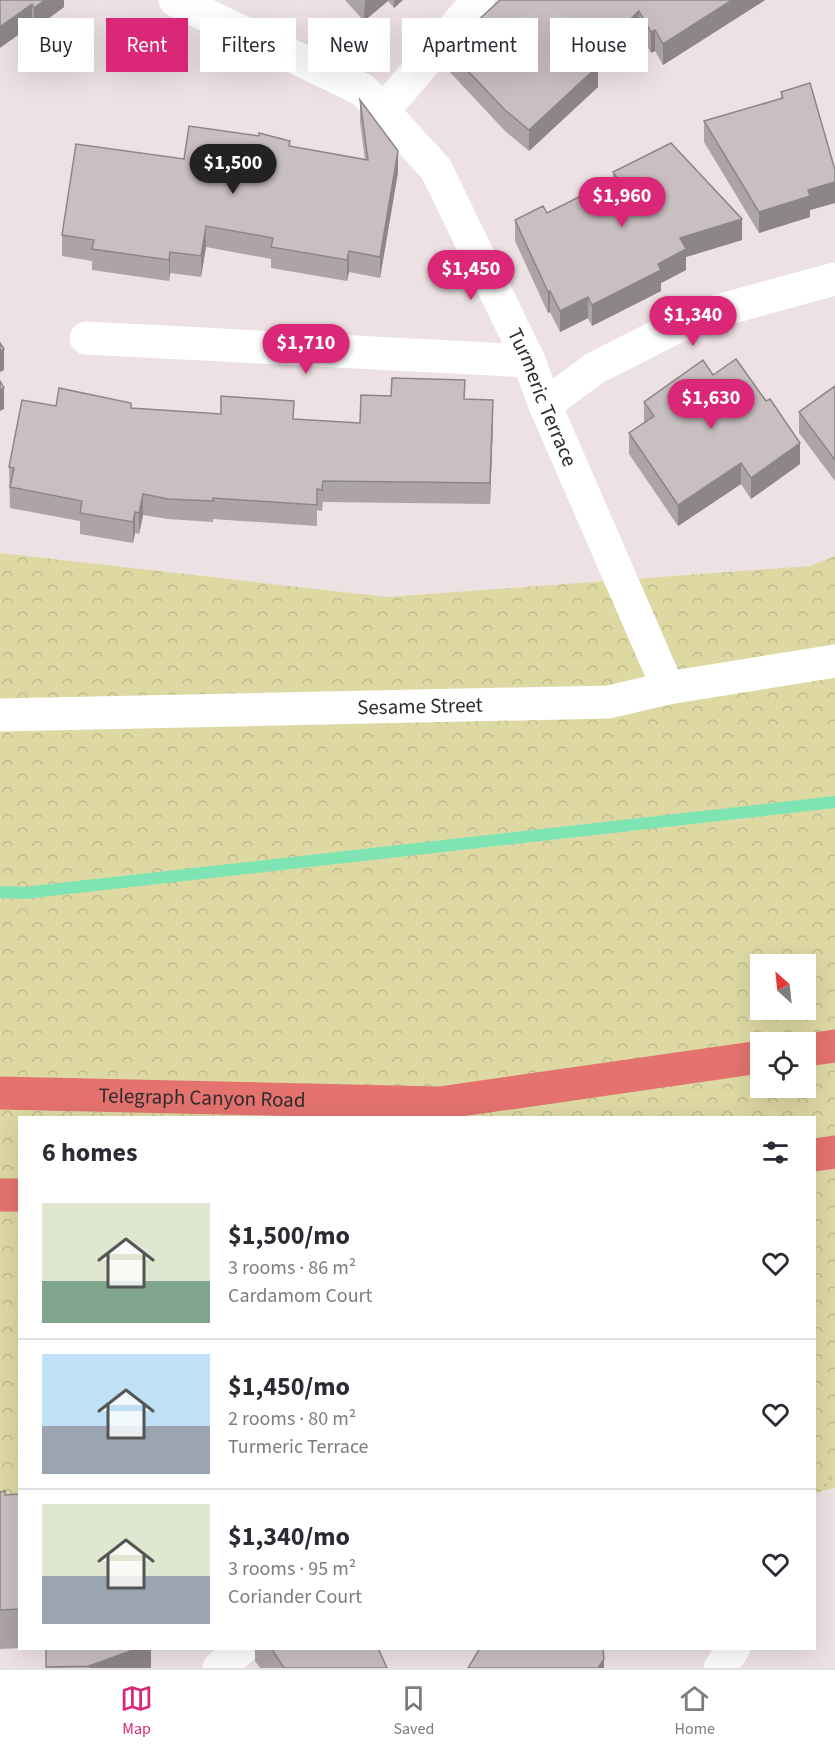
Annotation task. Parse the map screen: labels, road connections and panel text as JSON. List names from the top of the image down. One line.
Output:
{"streets":{"main road":["Telegraph Canyon Road"],"street":["Turmeric Terrace","Sesame Street"]},"crossings":[["Turmeric Terrace","Sesame Street"]],"north":"top left","page":{"chip":["Buy","Rent","Filters","New","Apartment","House"],"price":["$1,500","$1,960","$1,450","$1,340","$1,710","$1,630"],"heading":"6 homes","list":[{"name":"$1,500/mo","note":"3 rooms · 86 m² · Cardamom Court"},{"name":"$1,450/mo","note":"2 rooms · 80 m² · Turmeric Terrace"},{"name":"$1,340/mo","note":"3 rooms · 95 m² · Coriander Court"}],"tabs":["Map","Saved","Home"]}}
